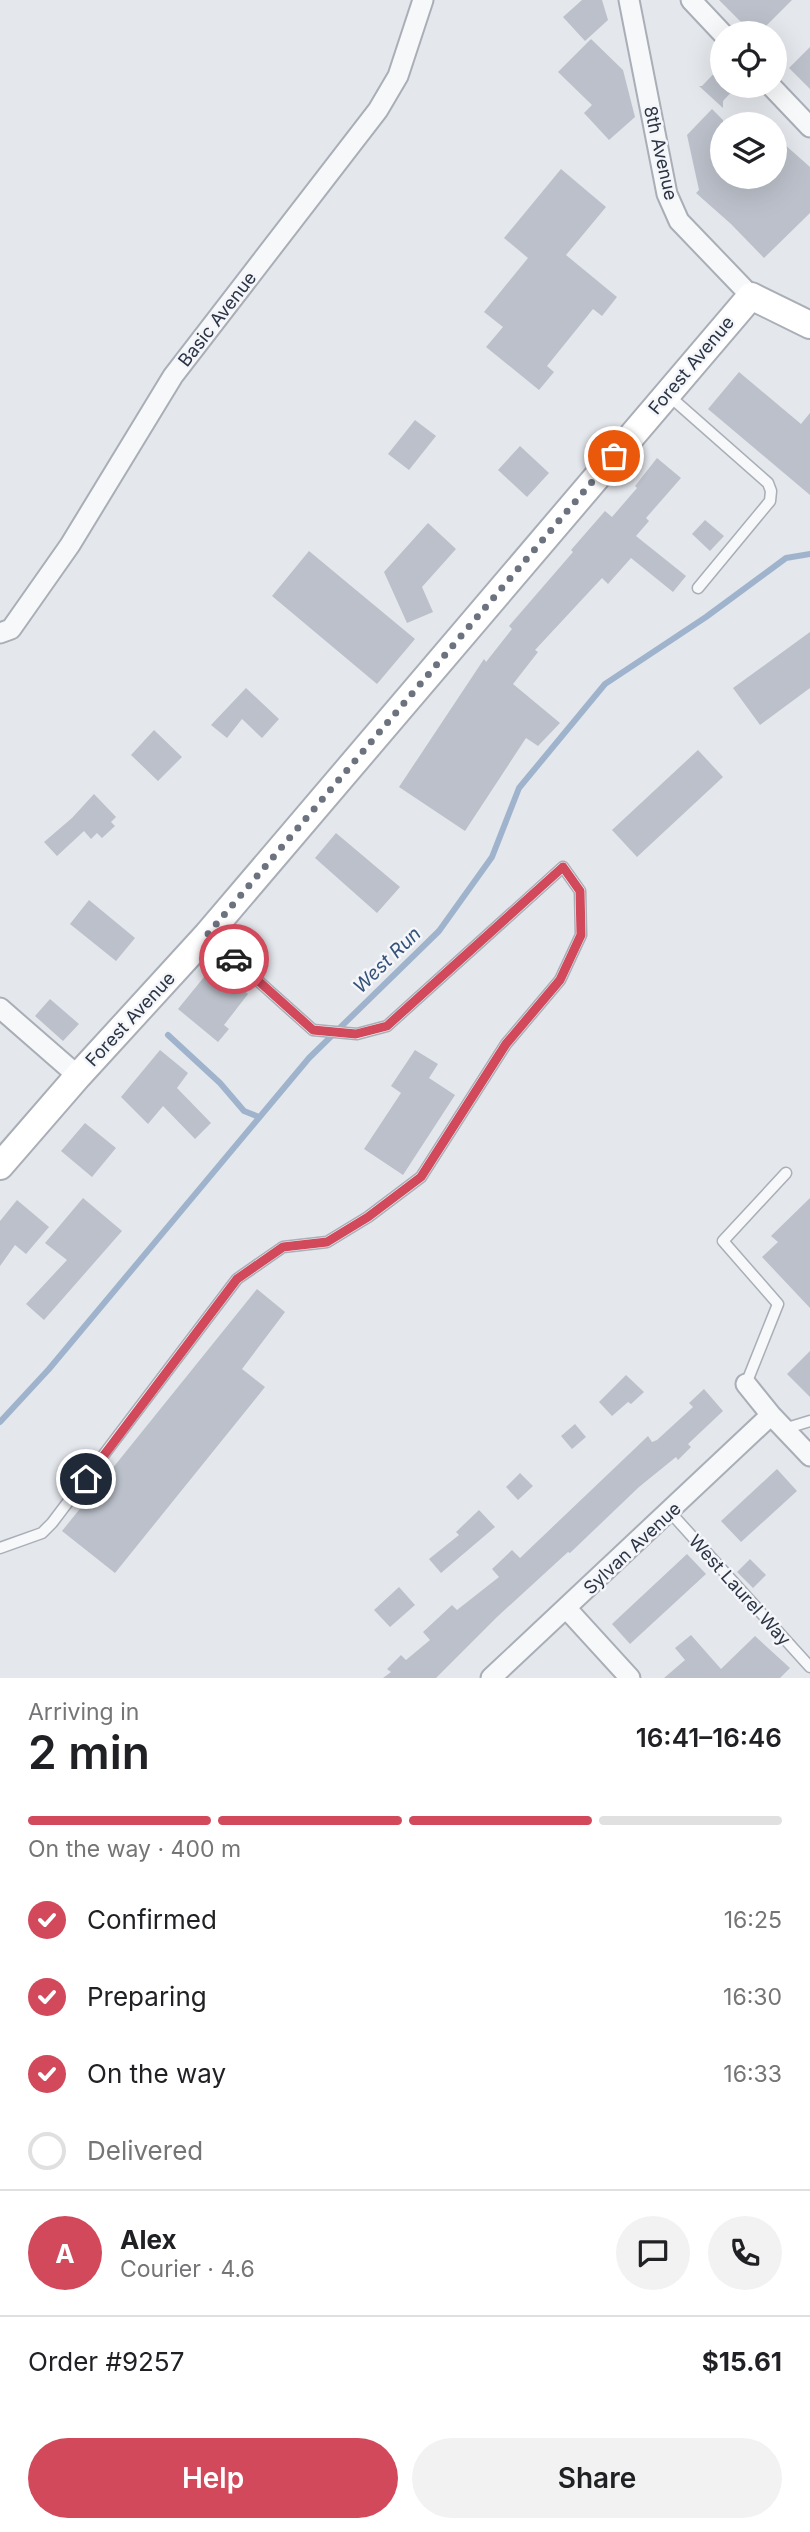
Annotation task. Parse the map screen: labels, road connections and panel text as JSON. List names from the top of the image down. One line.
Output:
{"streets":{"street":["8th Avenue","Basic Avenue","Forest Avenue","Sylvan Avenue"],"lane":["West Laurel Way"]},"crossings":[["8th Avenue","Forest Avenue"],["Sylvan Avenue","West Laurel Way"]],"water":["West Run"],"page":{"heading":["2 min","Arriving in","16:41–16:46"],"panel":["Alex","Courier · 4.6","Order #9257","$15.61"],"bar":"On the way · 400 m","list":[["Confirmed","16:25"],["Preparing","16:30"],["On the way","16:33"],"Delivered"],"round":"A","buttons":["Help","Share"]}}
